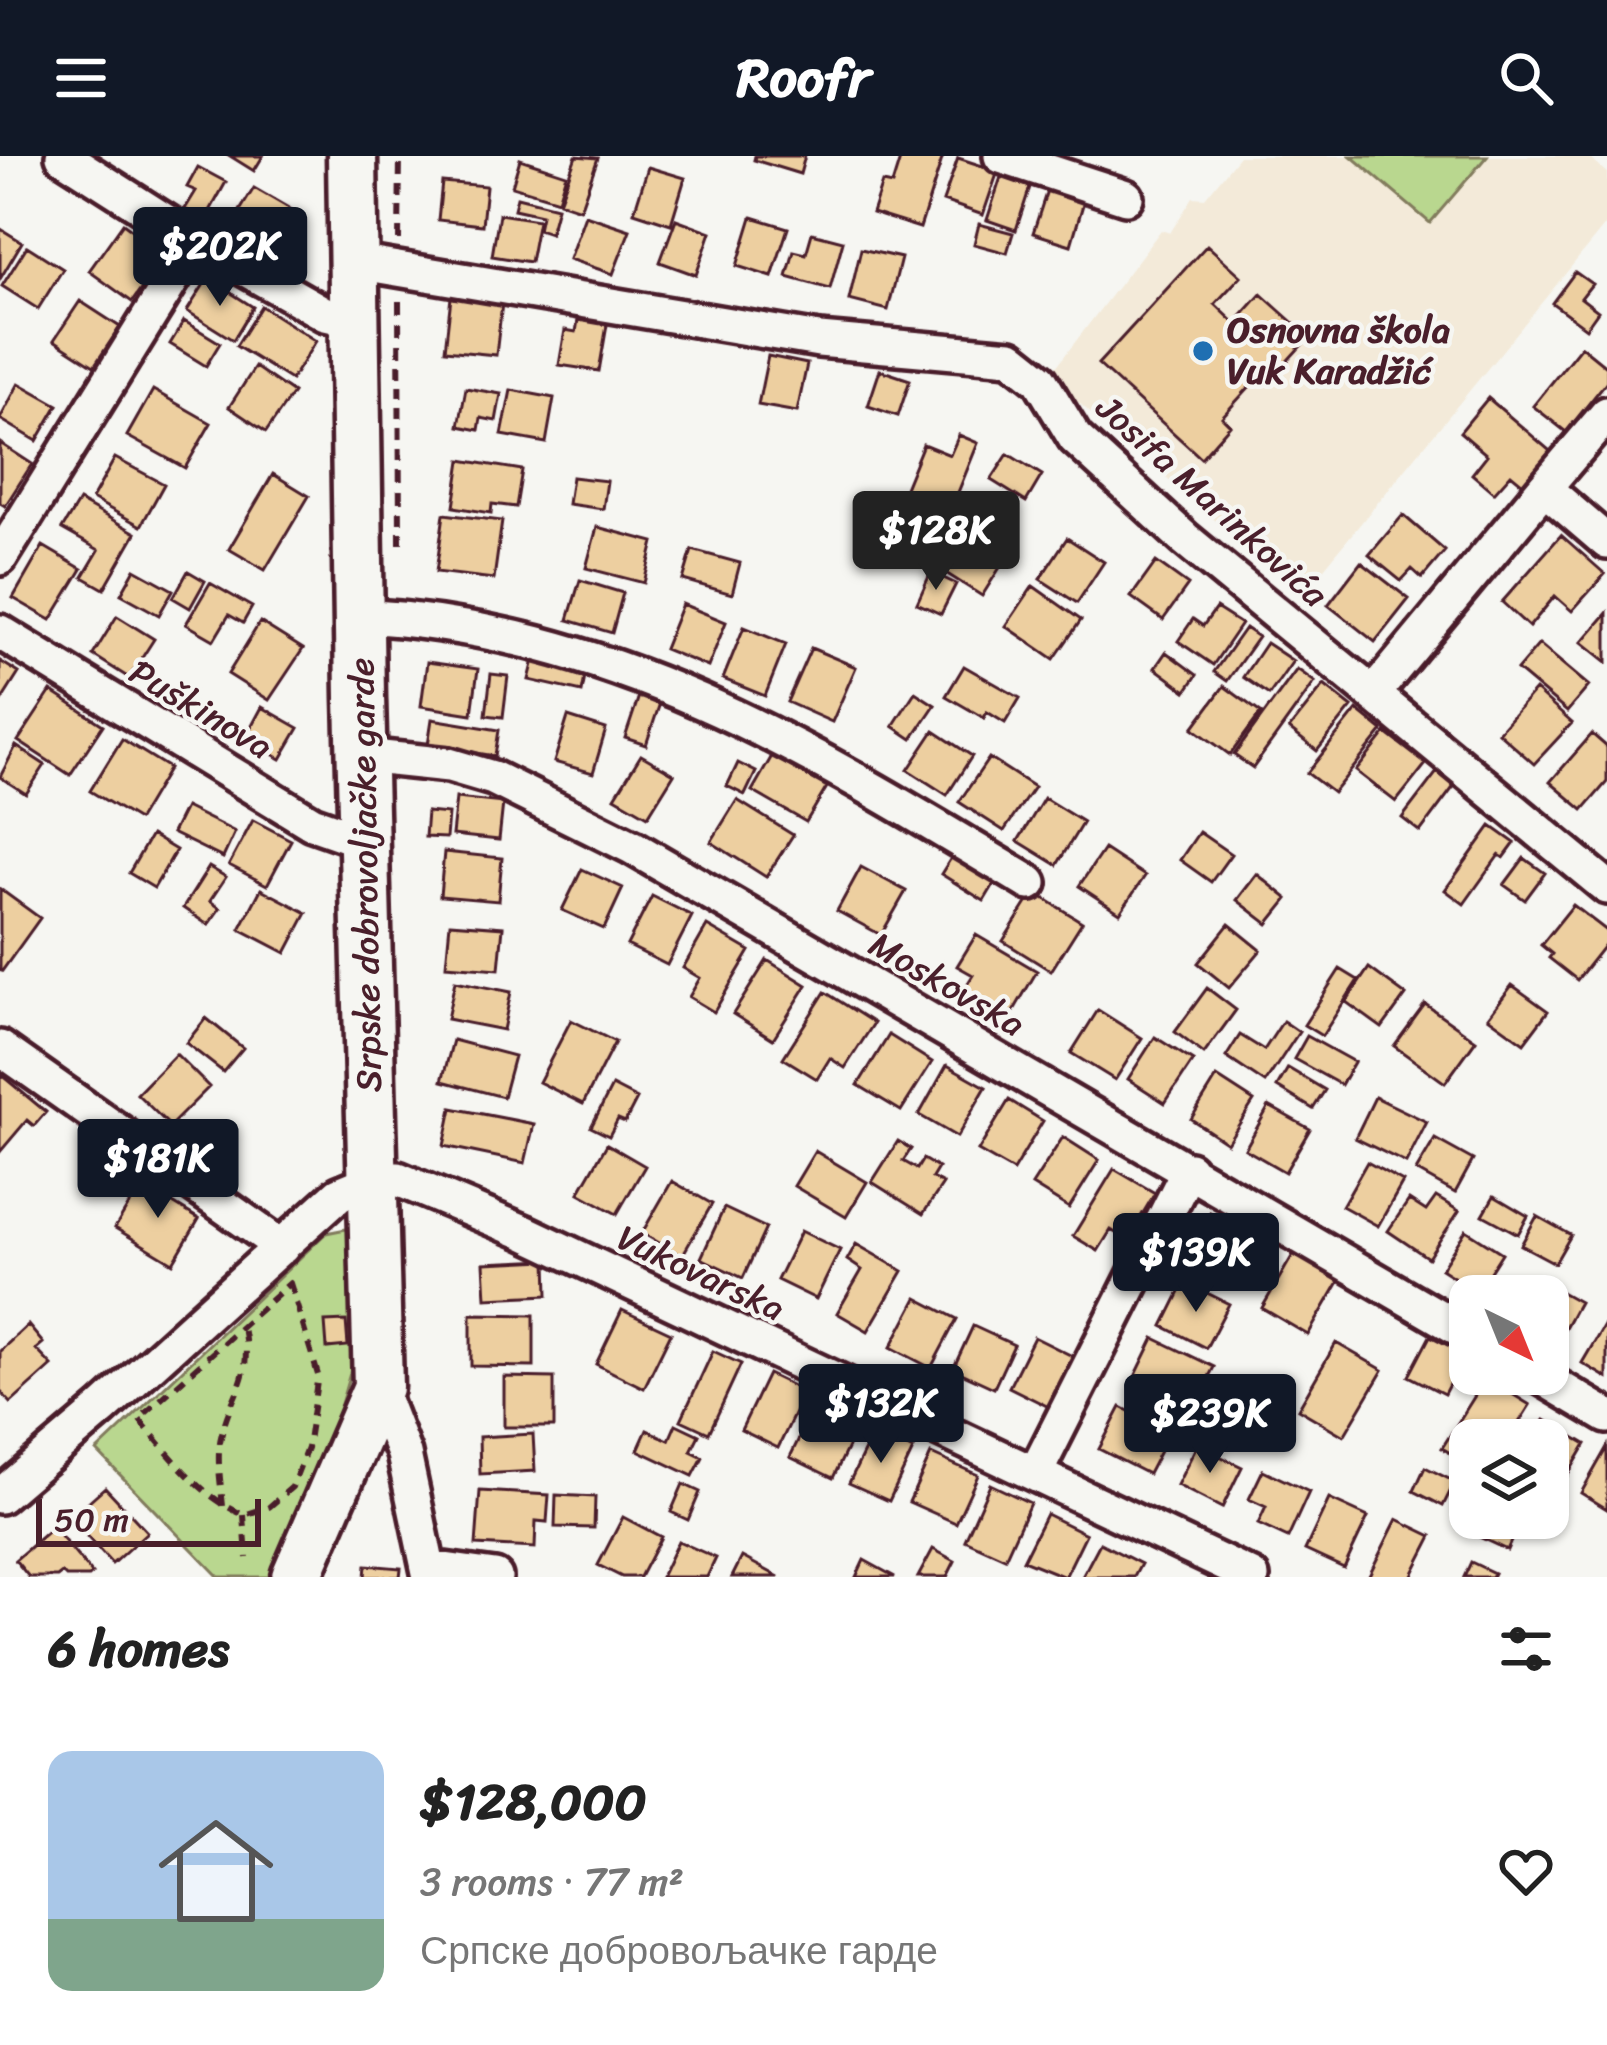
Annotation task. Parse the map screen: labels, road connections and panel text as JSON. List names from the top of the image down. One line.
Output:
{"streets":{"main road":["Srpske dobrovoljačke garde"],"street":["Josifa Marinkovića","Puškinova","Moskovska","Vukovarska"]},"crossings":[["Josifa Marinkovića","Srpske dobrovoljačke garde"],["Puškinova","Srpske dobrovoljačke garde"],["Srpske dobrovoljačke garde","Moskovska"],["Srpske dobrovoljačke garde","Vukovarska"]],"places":["Osnovna škola Vuk Karadžić"],"scale_bar":"50 m","north":"bottom right","page":{"header":"Roofr","price":["$202K","$128K","$181K","$139K","$132K","$239K"],"scale":"50 m","heading":"6 homes","list":[{"name":"$128,000","note":"3 rooms · 77 m² · Српске добровољачке гарде"}]}}
